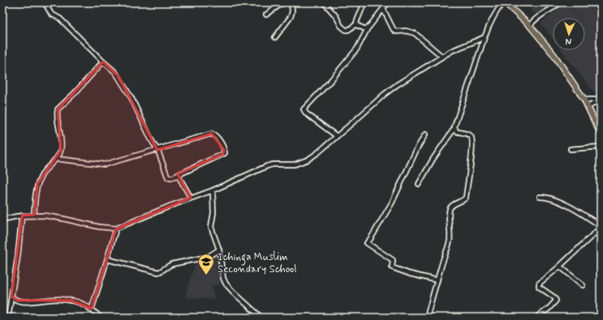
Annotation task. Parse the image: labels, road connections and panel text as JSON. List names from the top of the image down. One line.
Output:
{"places":{"school or university":["Ichinga Muslim Secondary School"]},"north":"bottom"}
